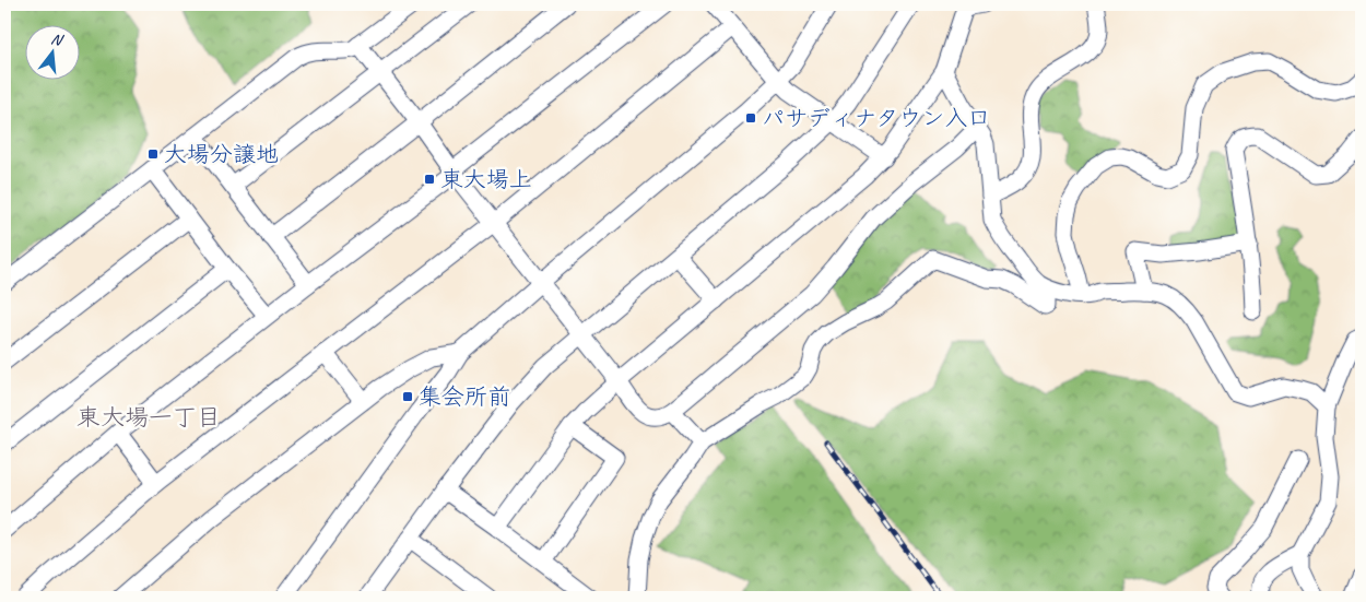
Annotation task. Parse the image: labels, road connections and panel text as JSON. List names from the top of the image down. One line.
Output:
{"districts":["東大場一丁目"],"places":{"transit":["パサディナタウン入口","大場分譲地","東大場上","集会所前"]},"north":"top"}
